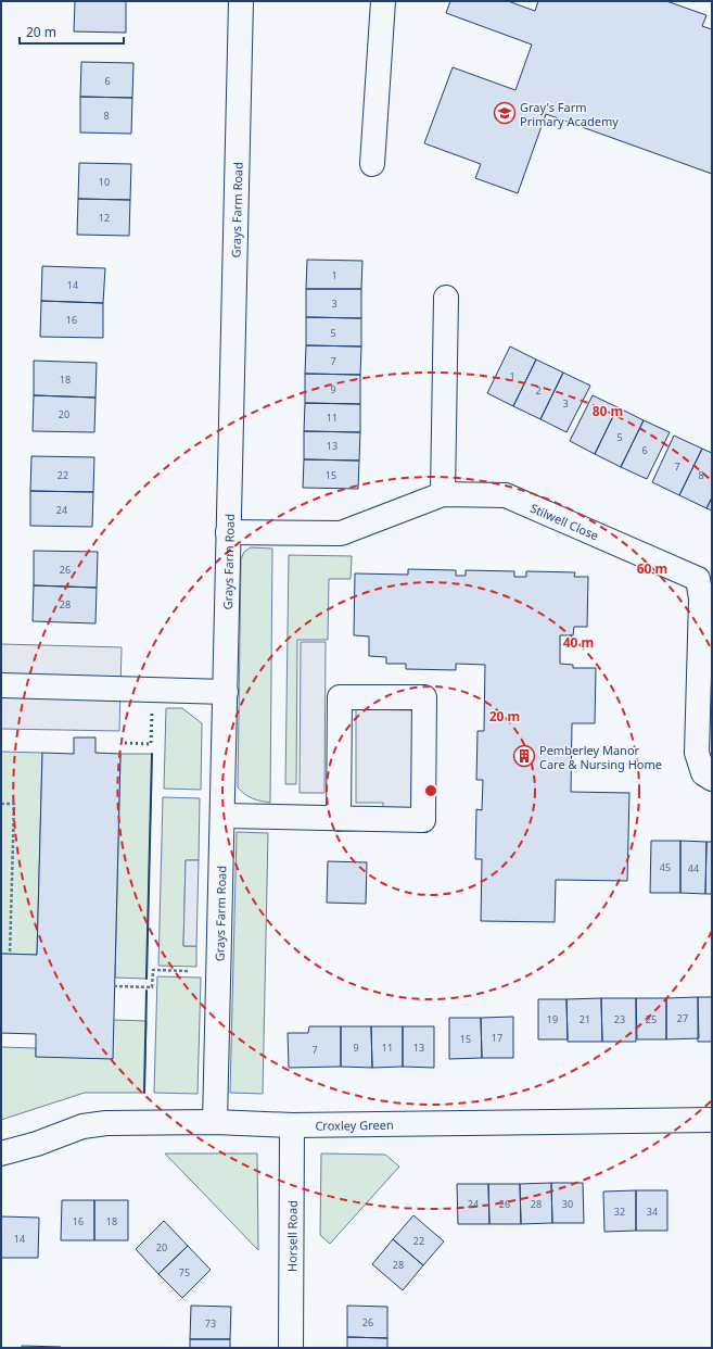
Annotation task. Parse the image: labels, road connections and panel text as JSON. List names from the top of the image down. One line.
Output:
{"streets":{"street":["Grays Farm Road","Stilwell Close","Croxley Green","Horsell Road"]},"crossings":[["Grays Farm Road","Stilwell Close"],["Grays Farm Road","Croxley Green"],["Croxley Green","Horsell Road"]],"places":{"school or university":["Gray's Farm Primary Academy"],"building":["Pemberley Manor Care & Nursing Home"]},"house_numbers":["6","8","10","12","1","14","3","16","5","7","1","18","9","2","3","20","11","5","13","6","7","22","15","8","24","26","28","45","44","27","19","21","23","25","17","15","9","11","13","7","24","26","28","30","32","34","16","18","14","22","20","28","75","26","73"],"scale_bar":"20 m","rings":["80 m","60 m","40 m","20 m"]}
